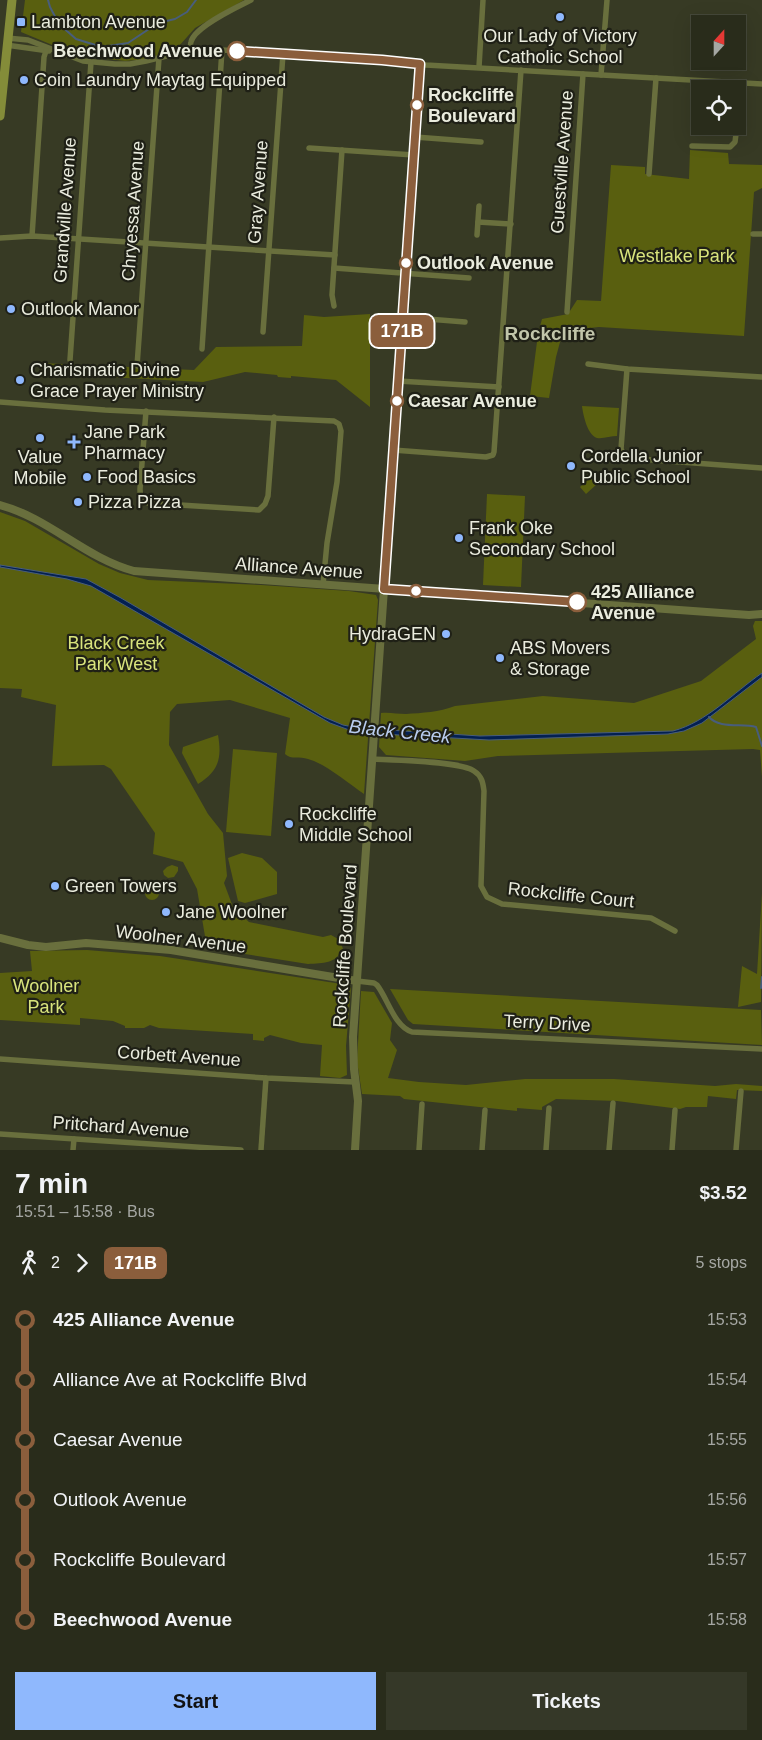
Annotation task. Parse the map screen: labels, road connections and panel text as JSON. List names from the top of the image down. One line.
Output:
{"streets":{"street":["Guestville Avenue","Gray Avenue","Grandville Avenue","Chryessa Avenue","Alliance Avenue","Rockcliffe Court","Woolner Avenue","Rockcliffe Boulevard","Terry Drive","Corbett Avenue","Pritchard Avenue"]},"crossings":[["Alliance Avenue","Rockcliffe Boulevard"],["Rockcliffe Court","Rockcliffe Boulevard"],["Woolner Avenue","Rockcliffe Boulevard"],["Woolner Avenue","Terry Drive"],["Rockcliffe Boulevard","Terry Drive"],["Rockcliffe Boulevard","Corbett Avenue"]],"districts":["Rockcliffe"],"water":["Black Creek"],"parks":["Westlake Park","Black Creek Park West","Woolner Park"],"places":{"other":["Our Lady of Victory Catholic School","Beechwood Avenue","Coin Laundry Maytag Equipped","Rockcliffe Boulevard","Outlook Avenue","Outlook Manor","Charismatic Divine Grace Prayer Ministry","Caesar Avenue","Value Mobile","Cordella Junior Public School","Food Basics","Pizza Pizza","Frank Oke Secondary School","425 Alliance Avenue","HydraGEN","ABS Movers & Storage","Rockcliffe Middle School","Green Towers","Jane Woolner"],"transit":["Lambton Avenue"],"health":["Jane Park Pharmacy"]},"lines":["bus line 171B"],"north":"top","page":{"on_map":"171B","heading":["7 min","15:51 – 15:58 · Bus","$3.52"],"legs":["2","171B","5 stops"],"list":[{"name":"425 Alliance Avenue","value":"15:53"},{"name":"Alliance Ave at Rockcliffe Blvd","value":"15:54"},{"name":"Caesar Avenue","value":"15:55"},{"name":"Outlook Avenue","value":"15:56"},{"name":"Rockcliffe Boulevard","value":"15:57"},{"name":"Beechwood Avenue","value":"15:58"}],"buttons":["Start","Tickets"]}}
